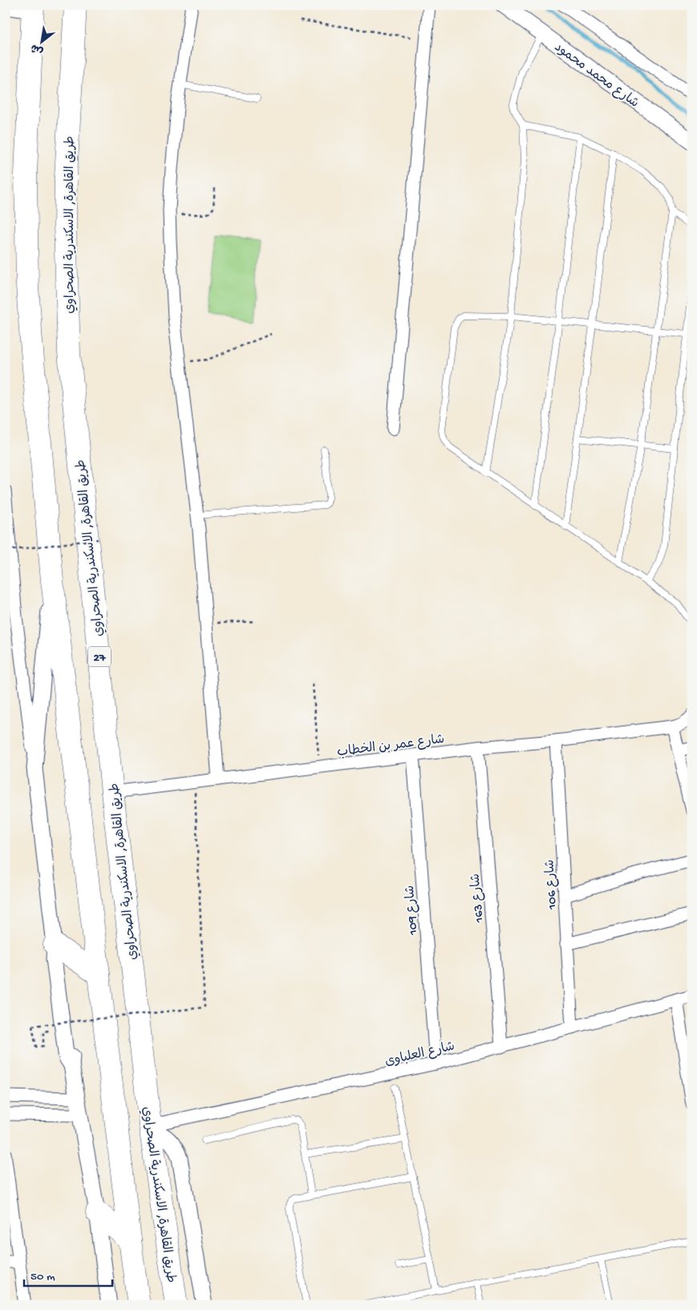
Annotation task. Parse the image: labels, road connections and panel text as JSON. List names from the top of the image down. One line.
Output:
{"streets":{"highway":["طريق القاهرة, الاسكندرية الصحراوي","27"],"street":["شارع محمد محمود","شارع عمر بن الخطاب","شارع 106","شارع 163","شارع 109","شارع العلباوى"]},"crossings":[["طريق القاهرة, الاسكندرية الصحراوي","شارع عمر بن الخطاب"],["طريق القاهرة, الاسكندرية الصحراوي","شارع العلباوى"],["شارع عمر بن الخطاب","شارع 106"],["شارع عمر بن الخطاب","شارع 163"],["شارع عمر بن الخطاب","شارع 109"],["شارع 106","شارع العلباوى"],["شارع 163","شارع العلباوى"],["شارع 109","شارع العلباوى"]],"scale_bar":"50 m","north":"bottom left"}
